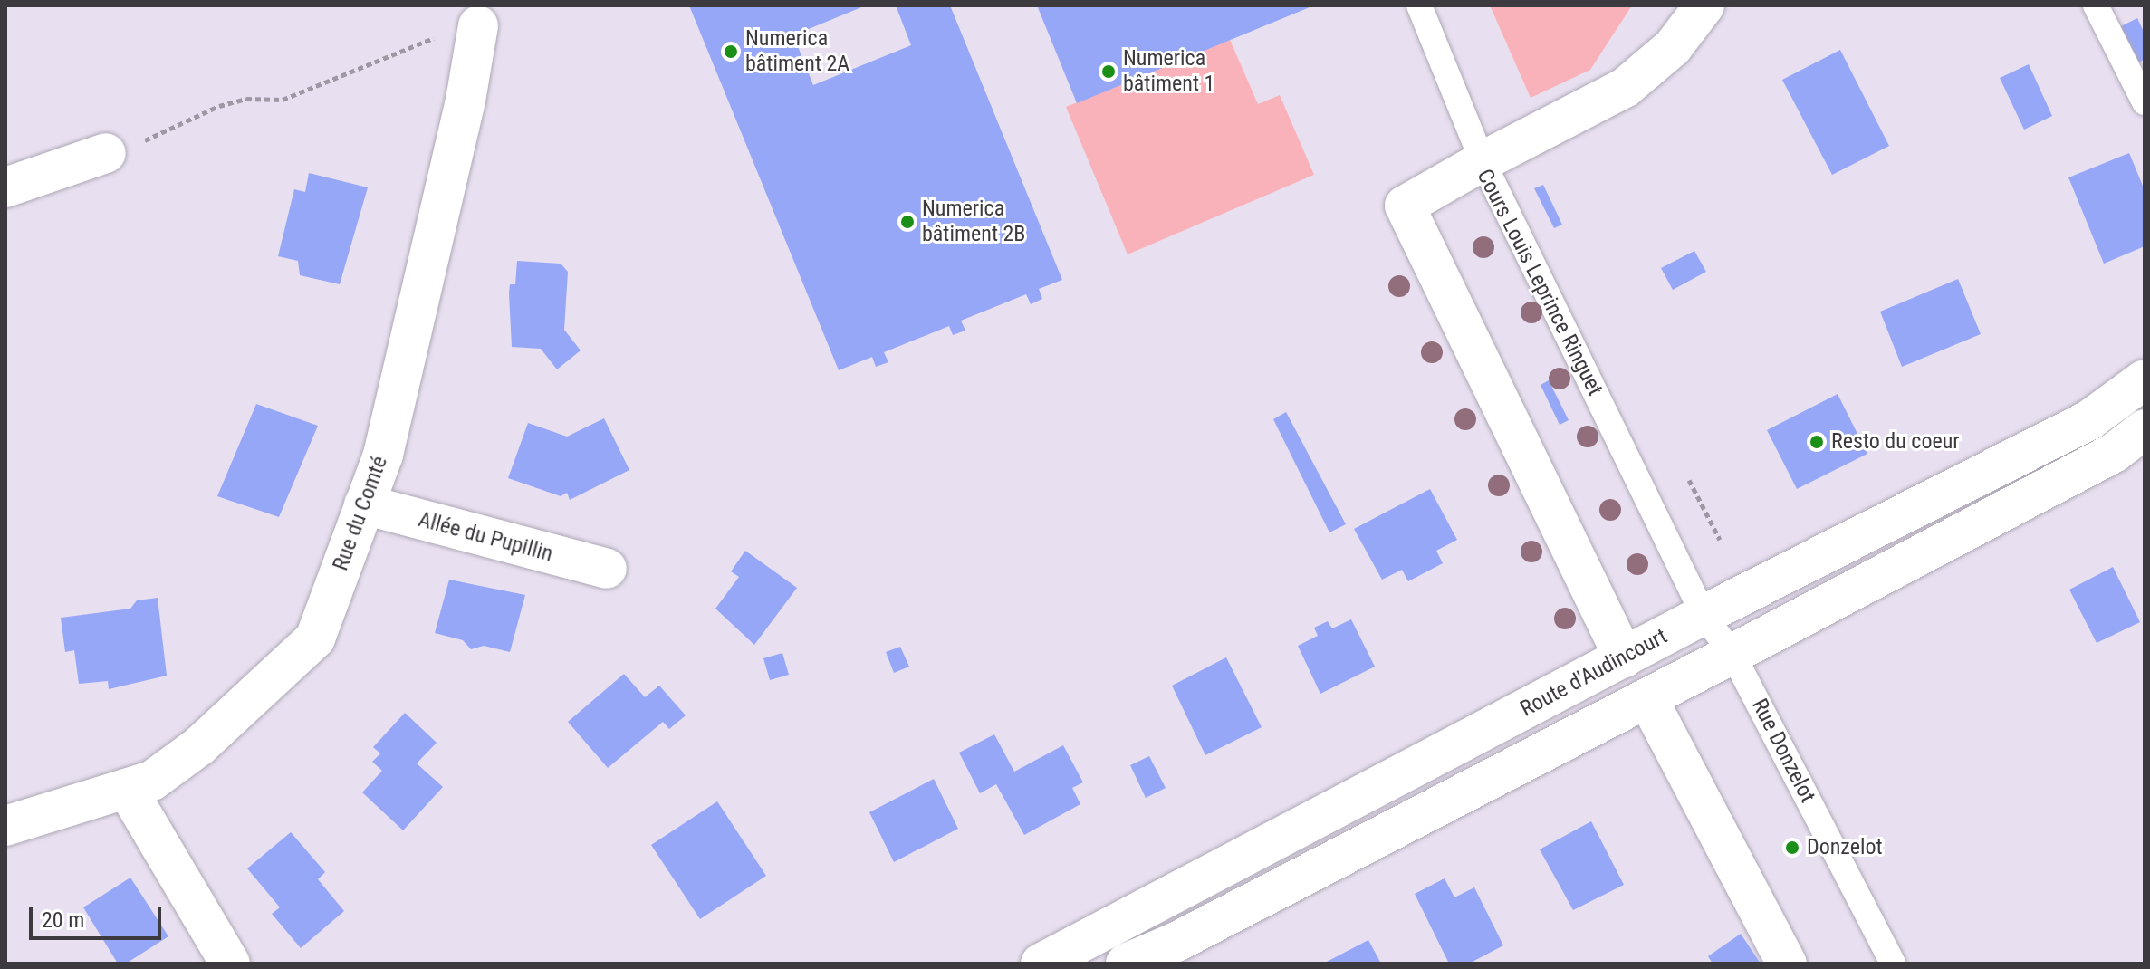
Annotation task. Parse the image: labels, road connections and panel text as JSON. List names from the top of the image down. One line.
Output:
{"streets":{"street":["Cours Louis Leprince Ringuet","Rue du Comté","Allée du Pupillin","Route d'Audincourt"],"lane":["Rue Donzelot"]},"crossings":[["Cours Louis Leprince Ringuet","Route d'Audincourt"],["Cours Louis Leprince Ringuet","Rue Donzelot"],["Rue du Comté","Allée du Pupillin"],["Route d'Audincourt","Rue Donzelot"]],"places":["Numerica bâtiment 2A","Numerica bâtiment 1","Numerica bâtiment 2B","Resto du coeur","Donzelot"],"scale_bar":"20 m"}
